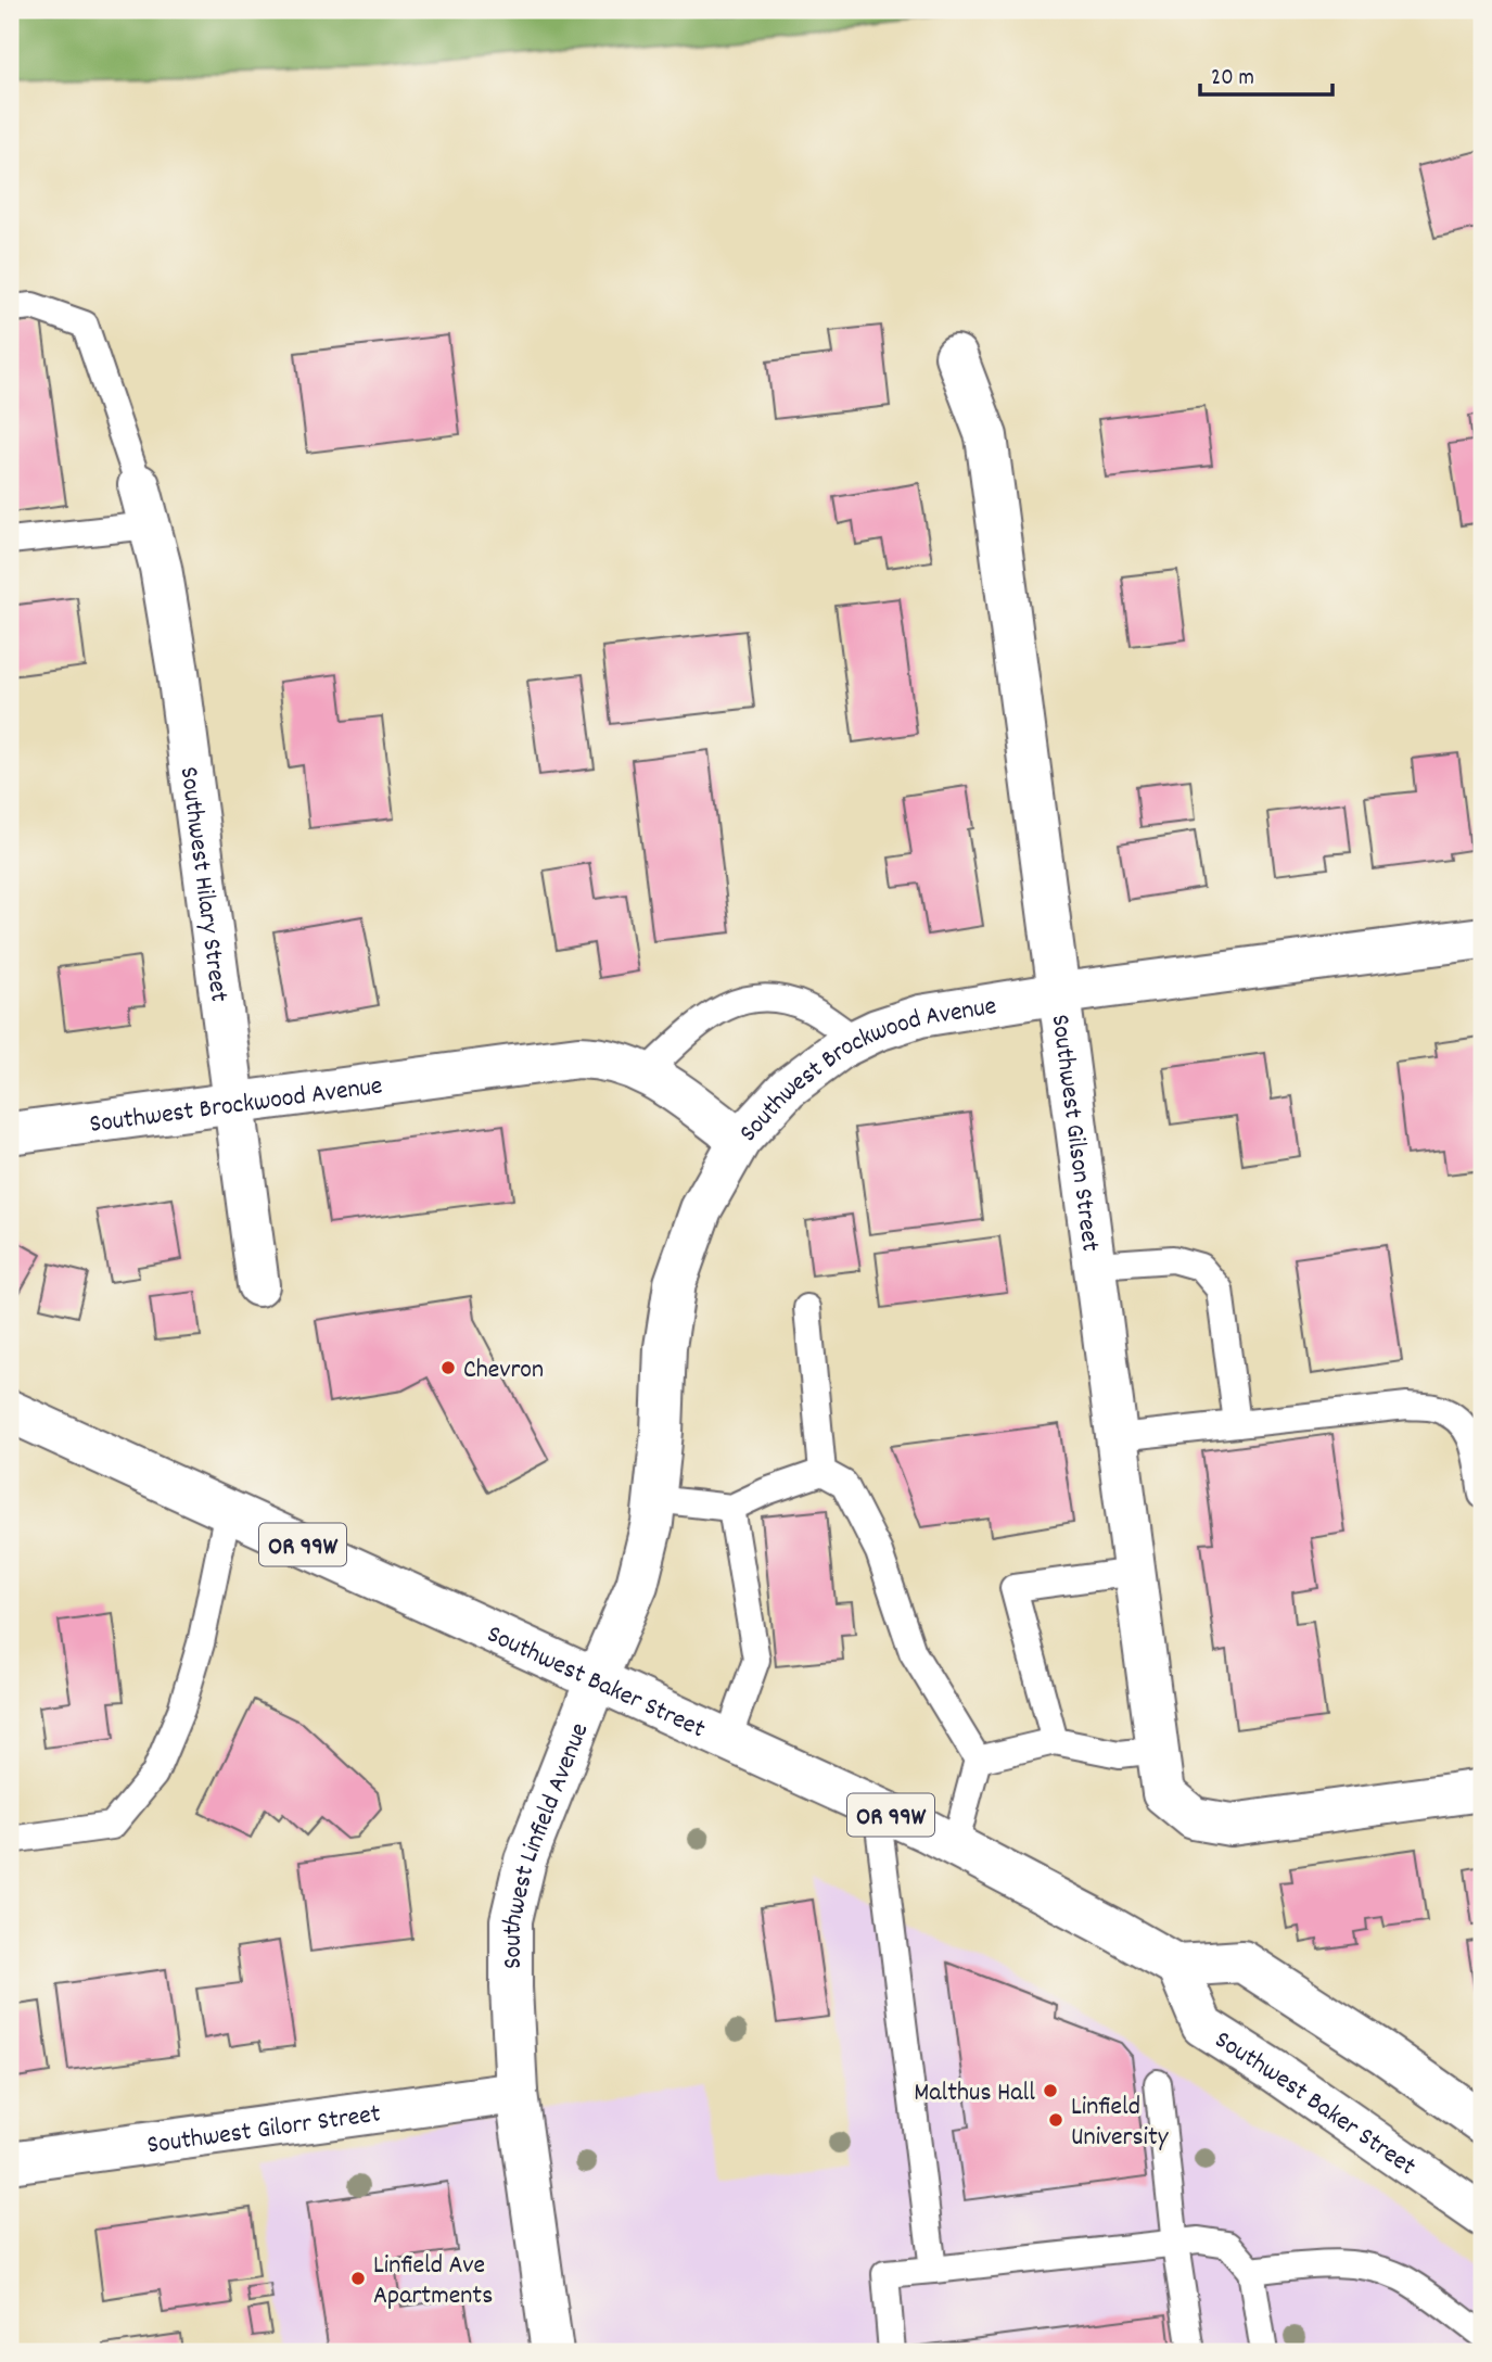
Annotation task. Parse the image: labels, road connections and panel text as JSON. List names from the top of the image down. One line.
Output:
{"streets":{"main road":["Southwest Hilary Street","Southwest Brockwood Avenue","Southwest Gilson Street","OR 99W","Southwest Baker Street","Southwest Linfield Avenue","Southwest Gilorr Street"]},"crossings":[["Southwest Hilary Street","Southwest Brockwood Avenue"],["Southwest Brockwood Avenue","Southwest Gilson Street"],["Southwest Brockwood Avenue","Southwest Linfield Avenue"],["Southwest Baker Street","Southwest Linfield Avenue"],["Southwest Linfield Avenue","Southwest Gilorr Street"]],"places":["Chevron","Malthus Hall","Linfield University","Linfield Ave Apartments"],"scale_bar":"20 m"}
